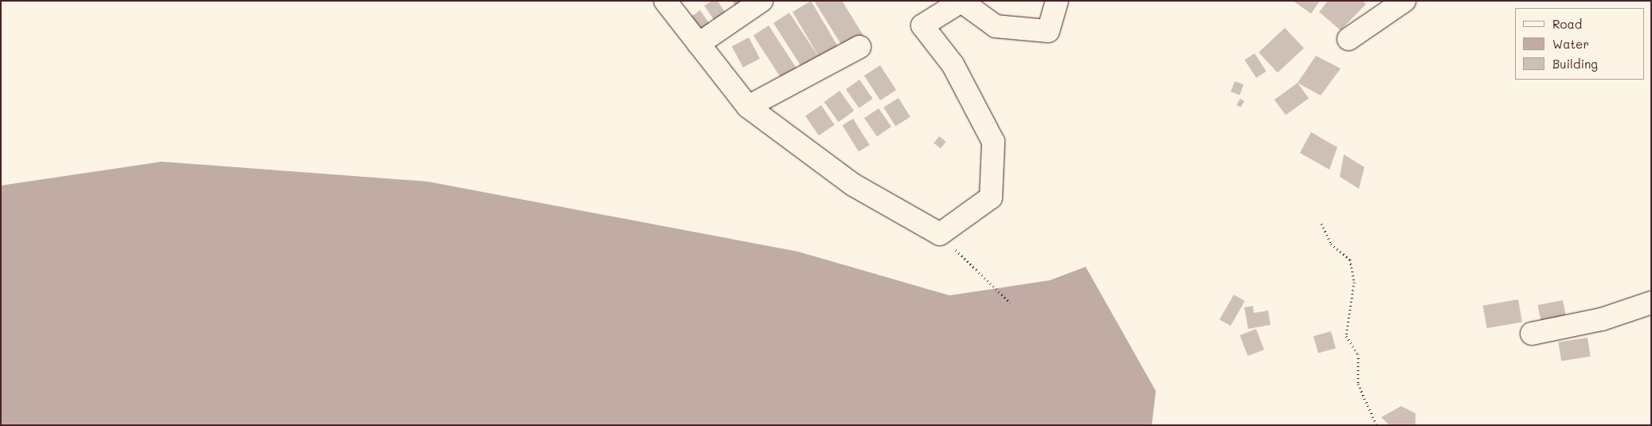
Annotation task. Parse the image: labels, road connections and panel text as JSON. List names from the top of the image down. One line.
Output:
{"legend":["Road","Water","Building"]}
